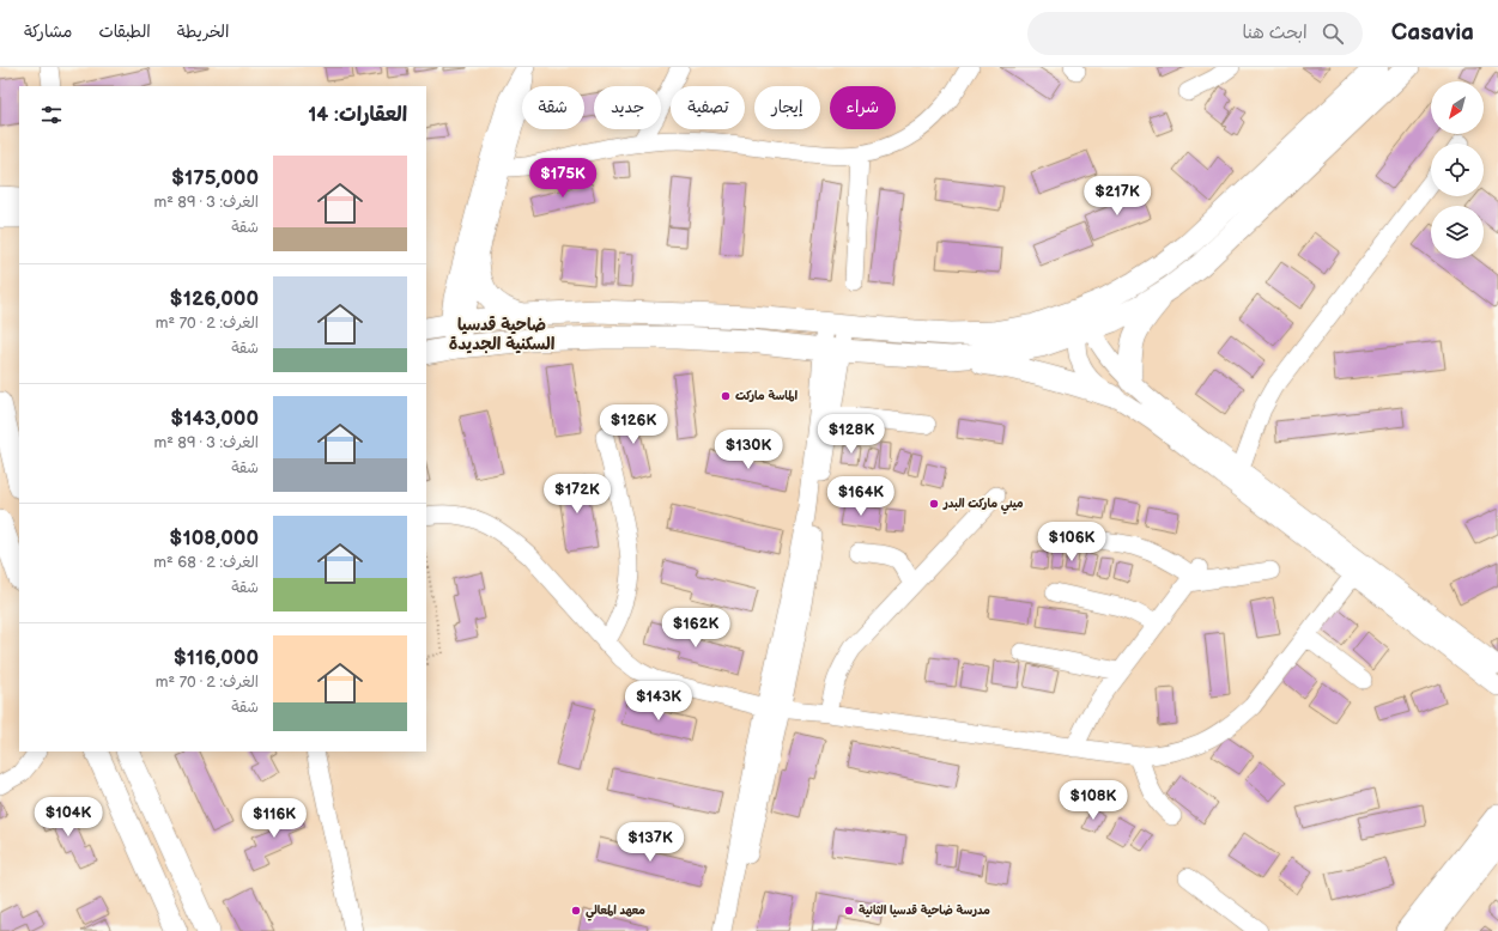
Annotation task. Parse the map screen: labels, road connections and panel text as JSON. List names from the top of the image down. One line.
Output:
{"districts":["ضاحية قدسيا السكنية الجديدة"],"places":["الماسة ماركت","ميني ماركت البدر","معهد المعالي","مدرسة ضاحية قدسيا الثانية"],"north":"bottom left","page":{"header":"Casavia","search":"ابحث هنا","nav":["الخريطة","الطبقات","مشاركة"],"chip":["شراء","إيجار","تصفية","جديد","شقة"],"heading":"العقارات: 14","list":[{"name":"$175,000","note":"الغرف: 3 · 89 m² · شقة"},{"name":"$126,000","note":"الغرف: 2 · 70 m² · شقة"},{"name":"$143,000","note":"الغرف: 3 · 89 m² · شقة"},{"name":"$108,000","note":"الغرف: 2 · 68 m² · شقة"},{"name":"$116,000","note":"الغرف: 2 · 70 m² · شقة"}],"price":["$175K","$217K","$126K","$128K","$130K","$172K","$164K","$106K","$162K","$143K","$108K","$104K","$116K","$137K"]}}
